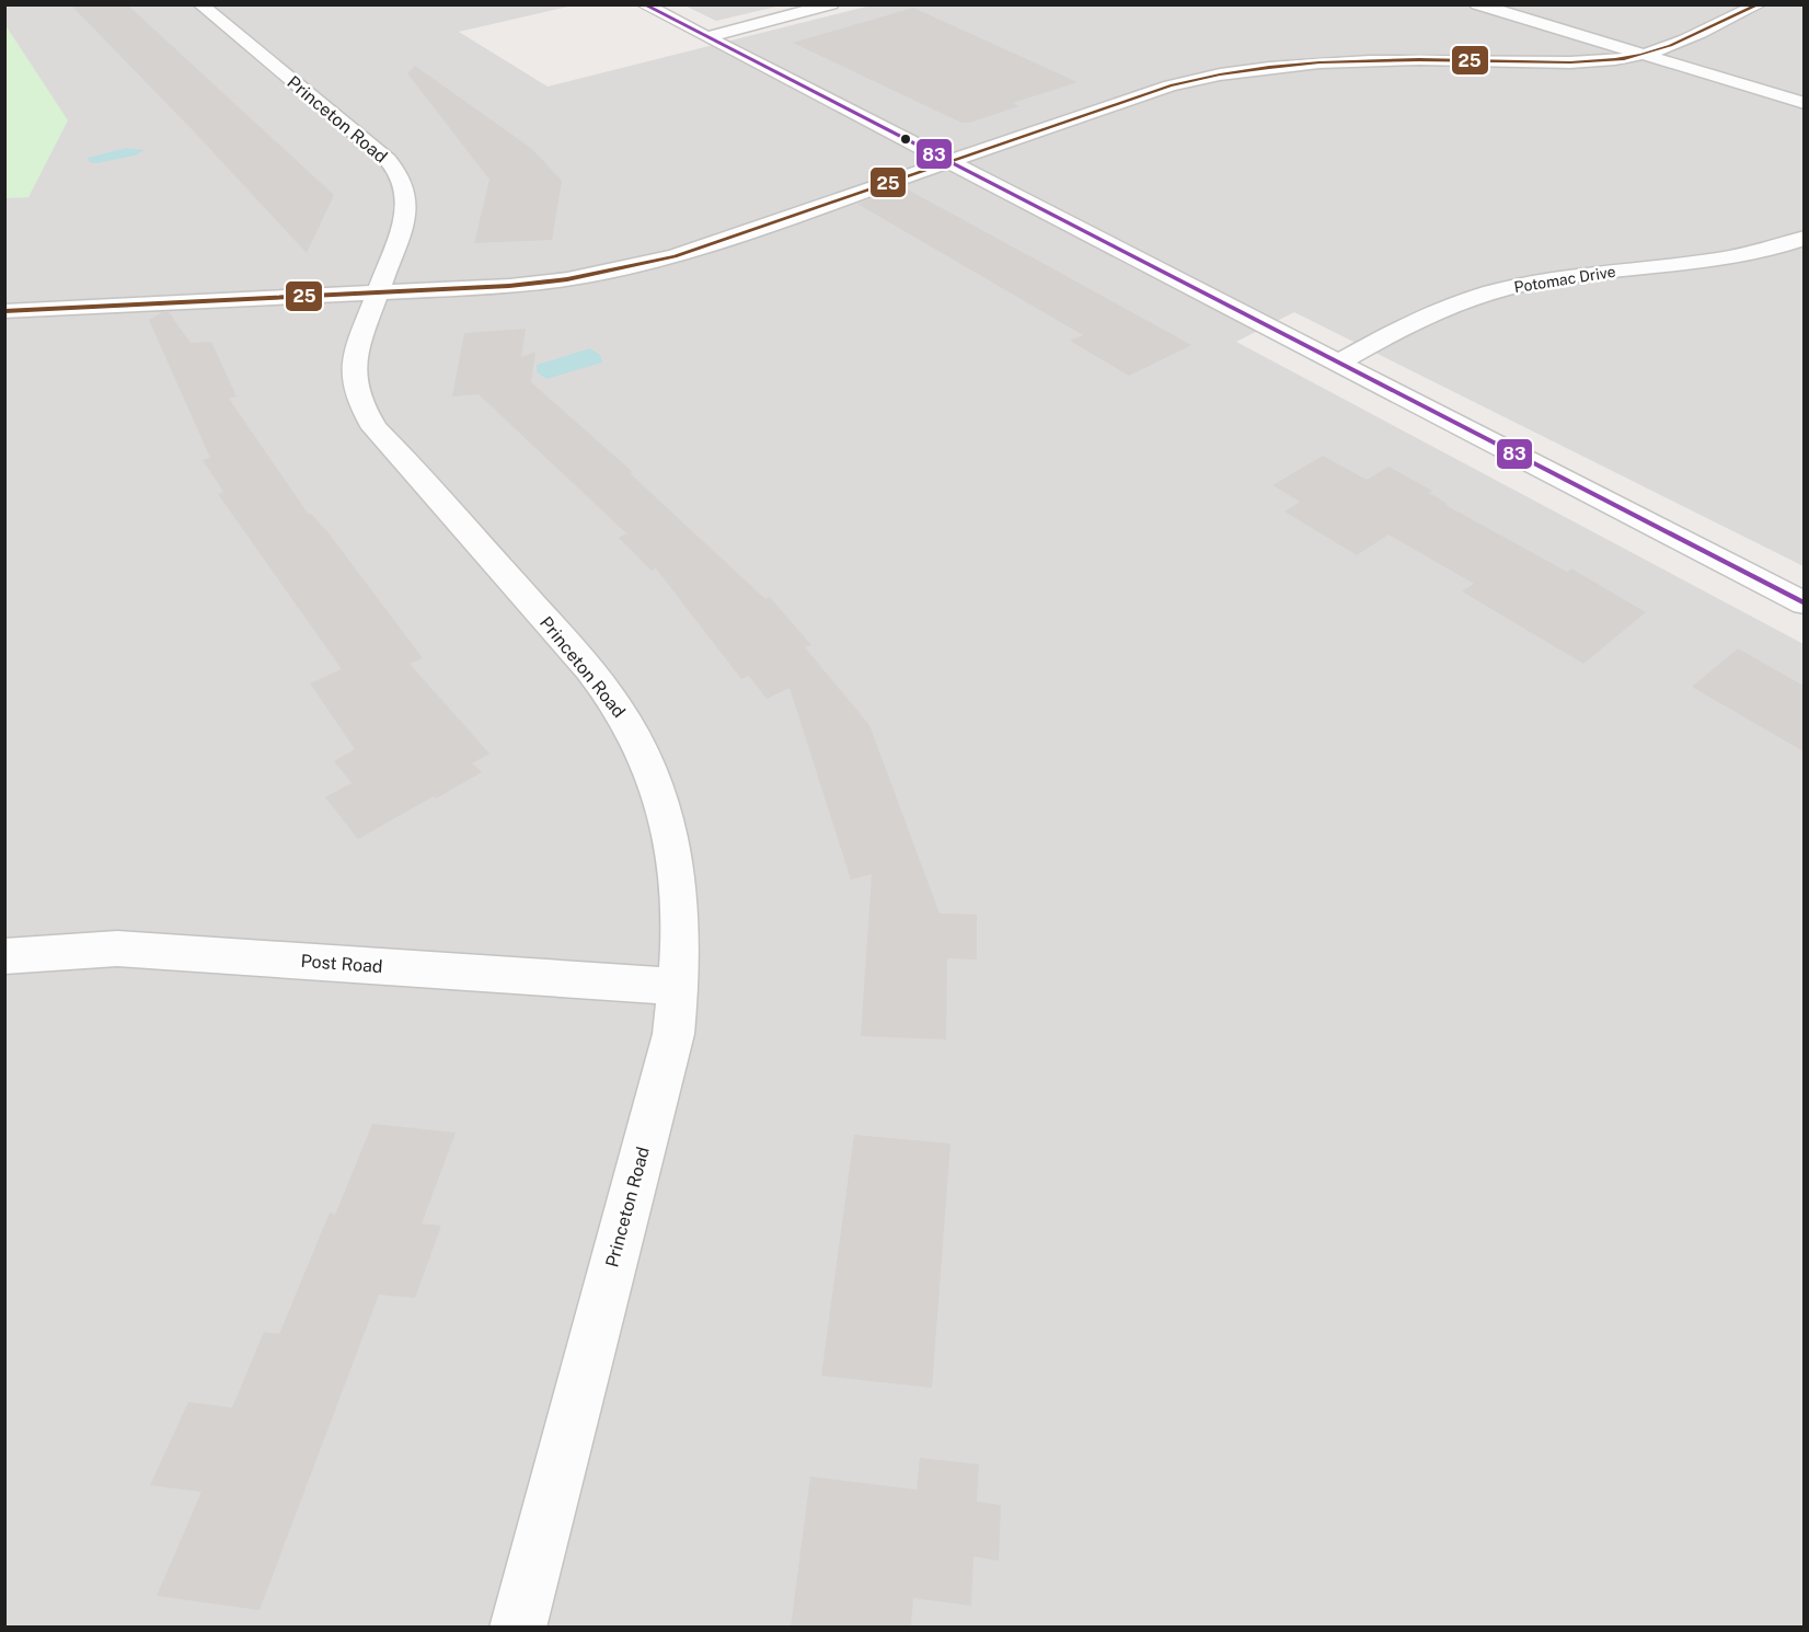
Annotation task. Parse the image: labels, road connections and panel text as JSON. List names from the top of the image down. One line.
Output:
{"streets":{"street":["Princeton Road","Potomac Drive","Post Road"]},"crossings":[["Princeton Road","Post Road"]],"lines":["transit line 83","transit line 25"]}
